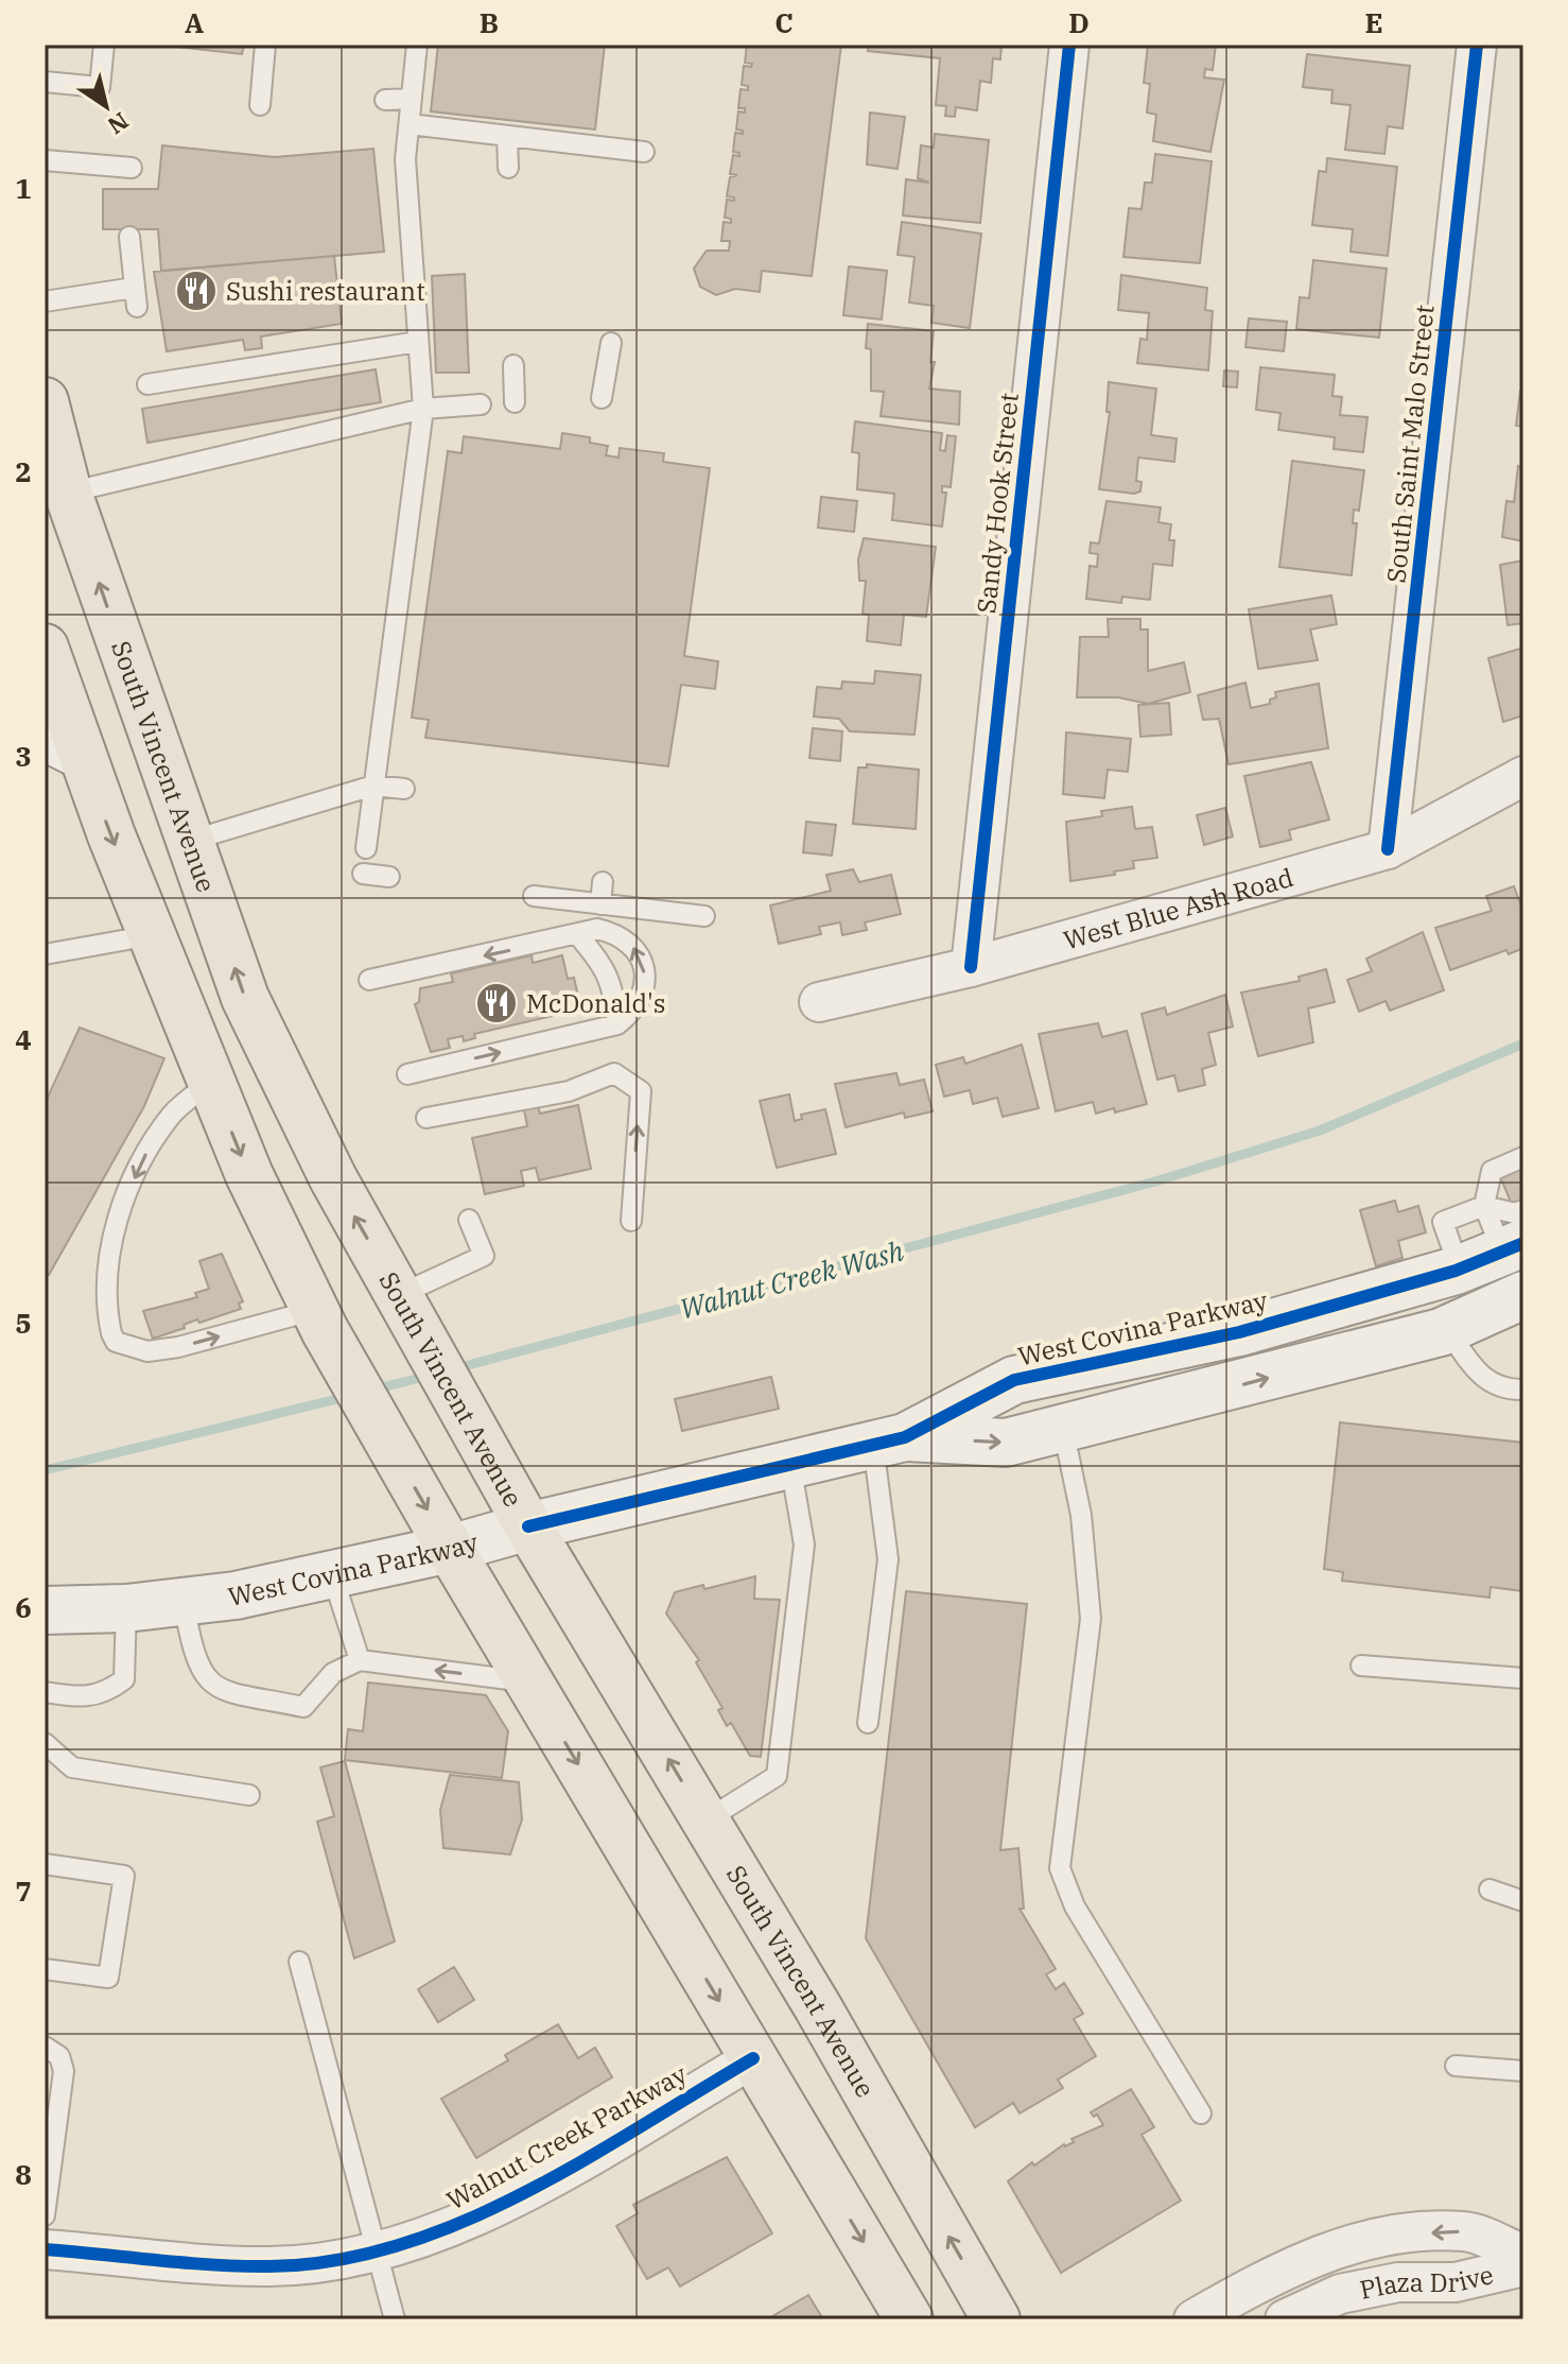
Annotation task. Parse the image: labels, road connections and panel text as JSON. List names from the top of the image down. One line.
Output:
{"streets":{"main road":["South Vincent Avenue"],"street":["South Saint Malo Street","Sandy Hook Street","West Blue Ash Road","West Covina Parkway","Walnut Creek Parkway","Plaza Drive"]},"crossings":[["South Saint Malo Street","West Blue Ash Road"],["Sandy Hook Street","West Blue Ash Road"],["South Vincent Avenue","West Covina Parkway"]],"water":["Walnut Creek Wash"],"places":{"restaurant":["Sushi restaurant","McDonald's"]},"north":"bottom right","grid":{"columns":["A","B","C","D","E"],"rows":["1","2","3","4","5","6","7","8"]}}
